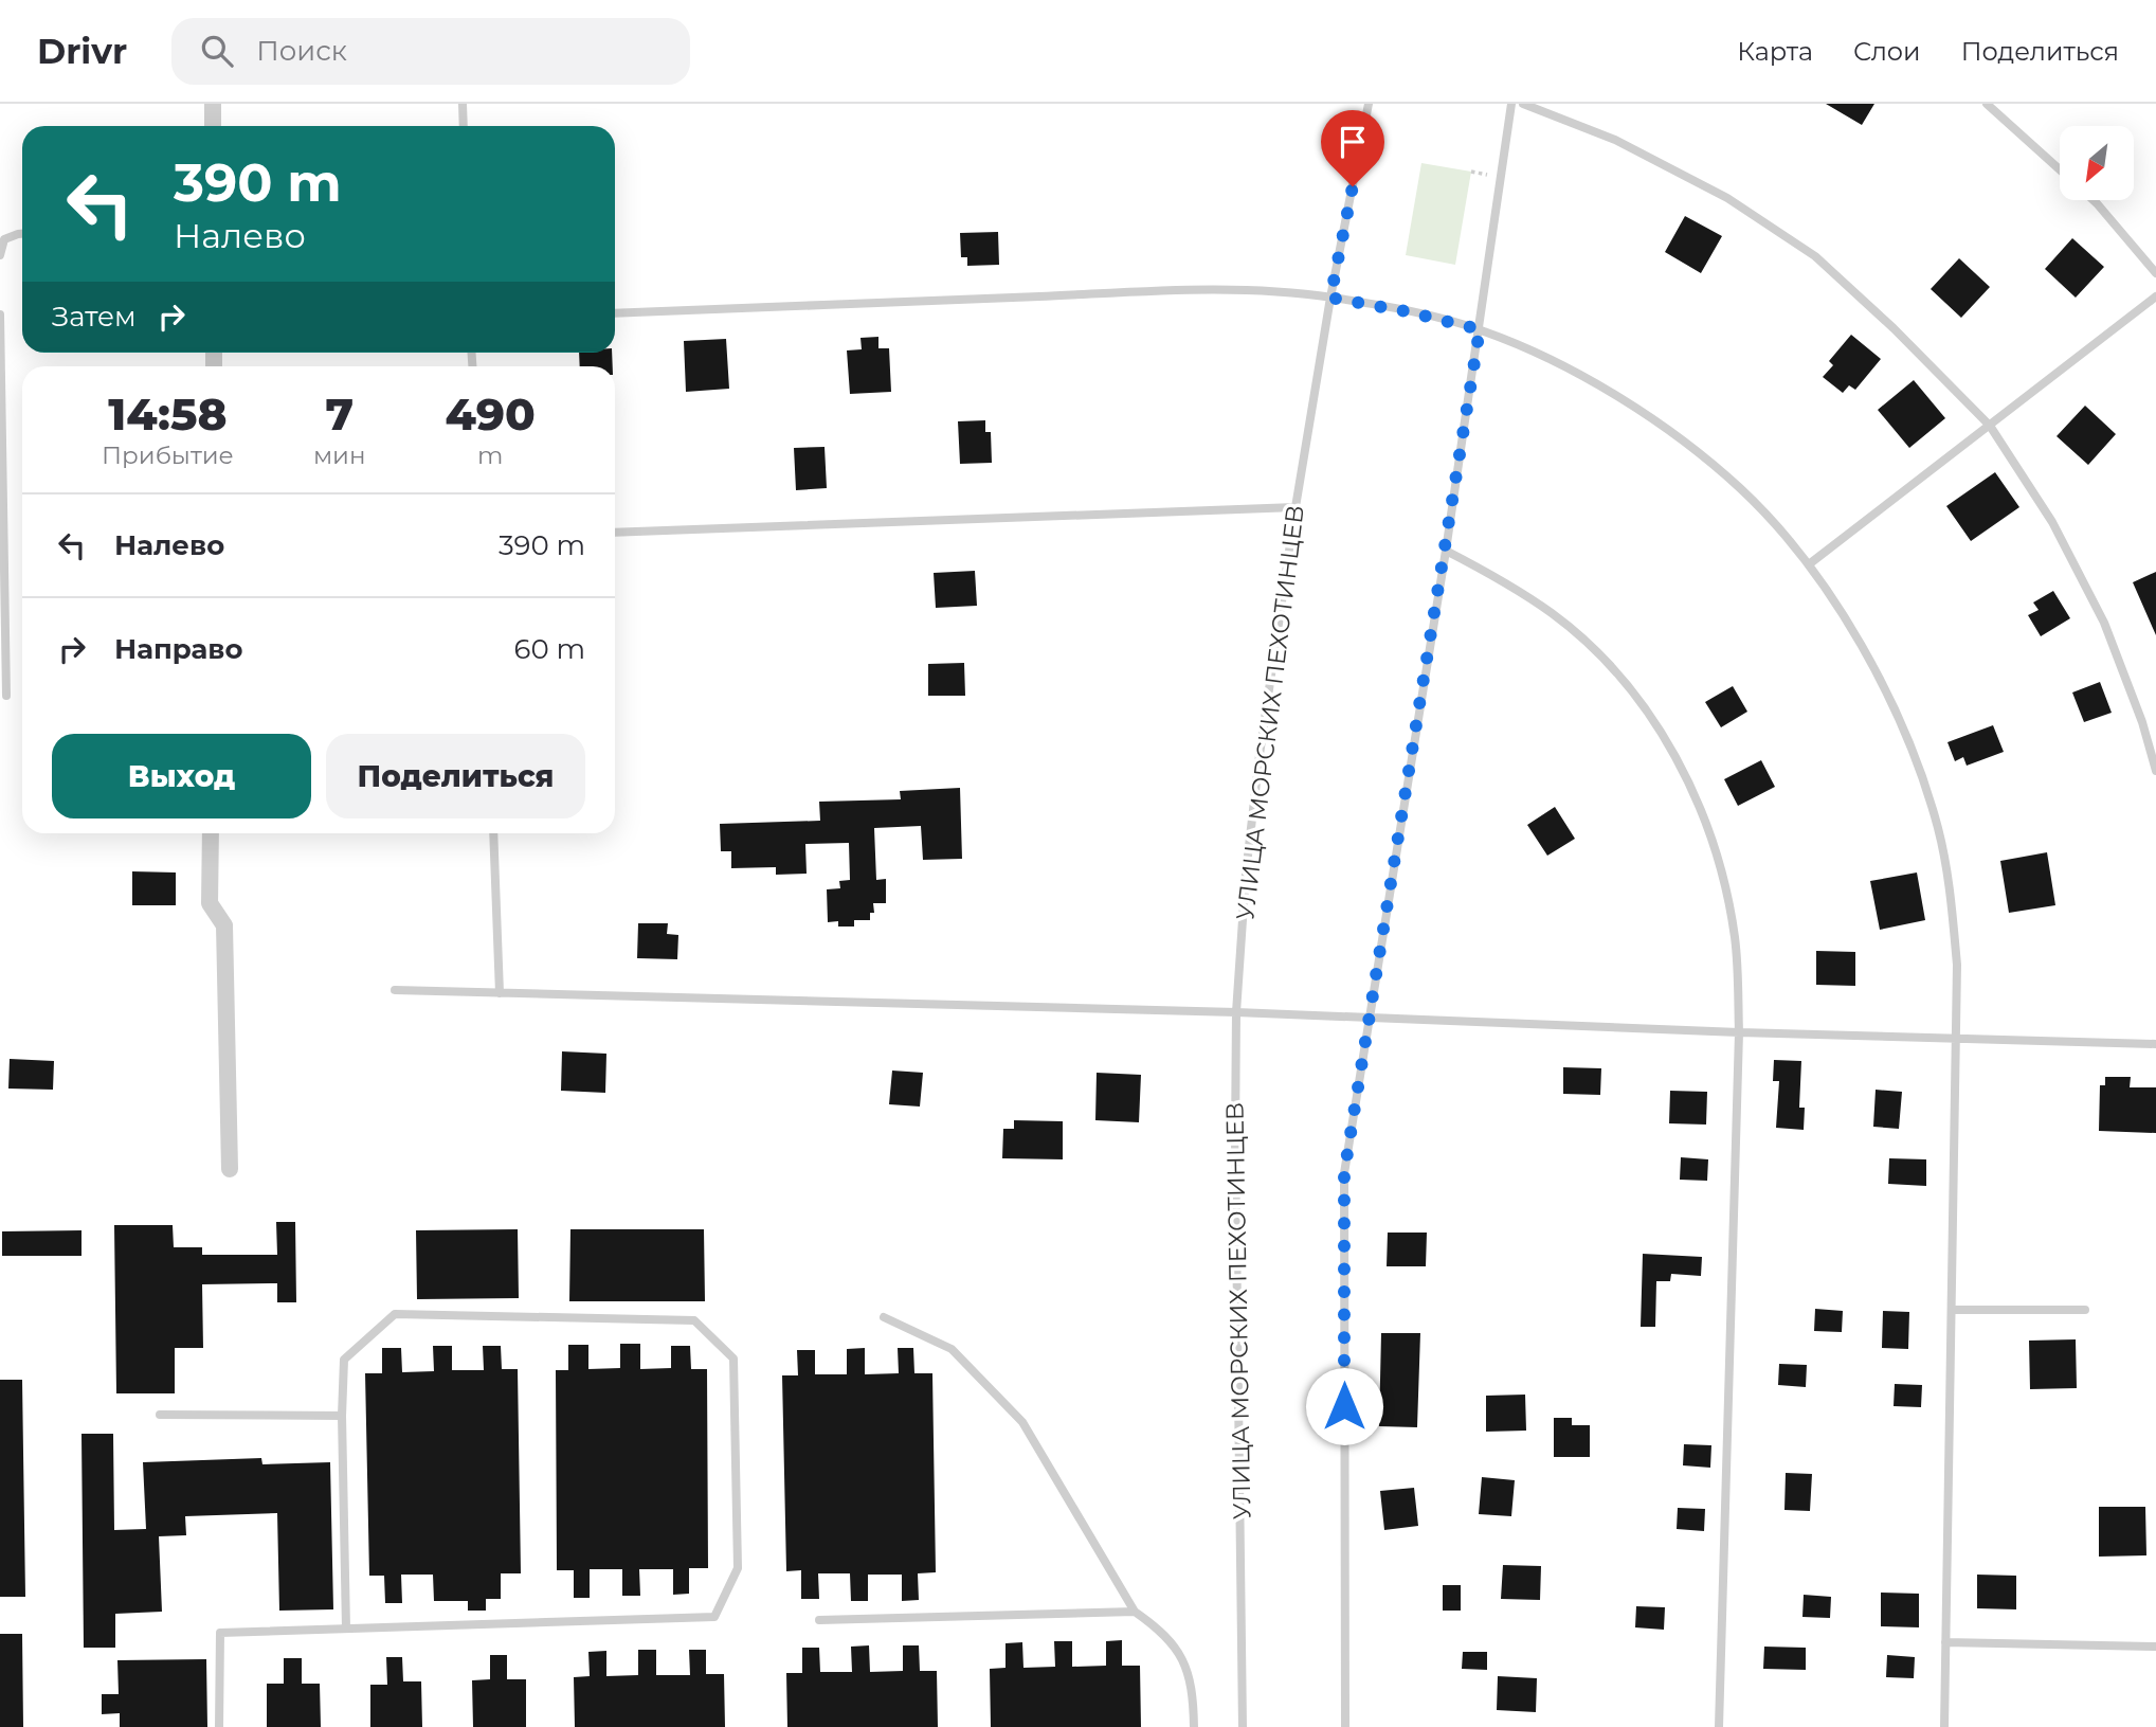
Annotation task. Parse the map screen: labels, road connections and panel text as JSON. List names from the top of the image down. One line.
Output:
{"streets":{"lane":["УЛИЦА МОРСКИХ ПЕХОТИНЦЕВ"]},"north":"bottom left","page":{"header":"Drivr","search":"Поиск","nav":["Карта","Слои","Поделиться"],"turn":["390 m","Налево"],"then":"Затем","eta":["14:58","Прибытие","7","мин","490","m"],"list":[{"name":"Налево","value":"390 m"},{"name":"Направо","value":"60 m"}],"buttons":["Выход","Поделиться"]}}
